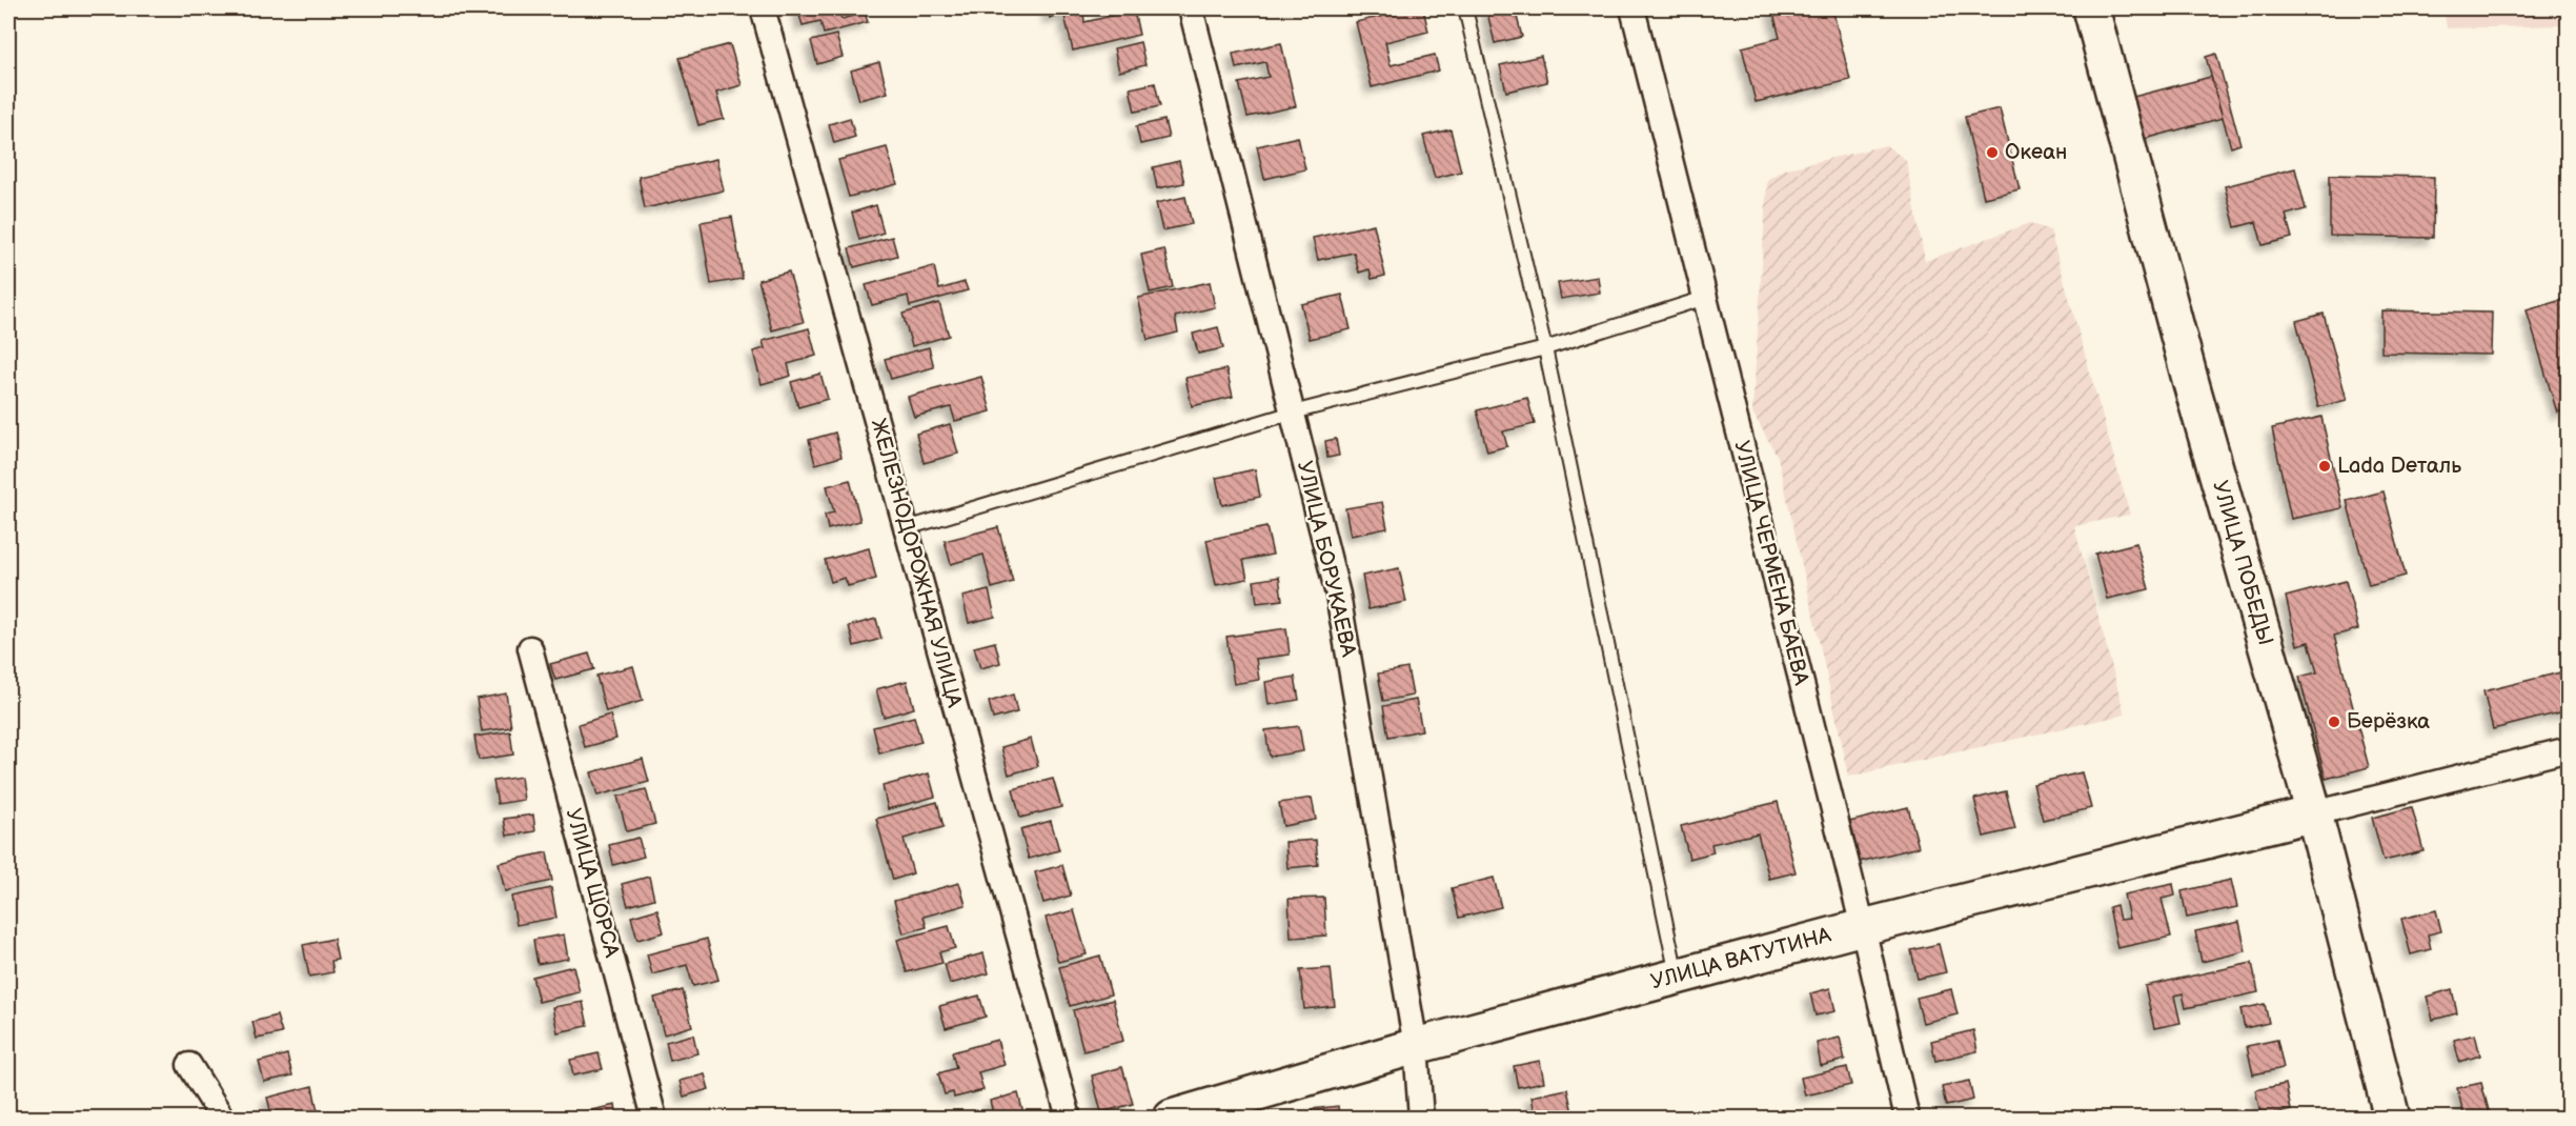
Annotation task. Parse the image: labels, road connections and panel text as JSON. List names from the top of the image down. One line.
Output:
{"streets":{"street":["УЛИЦА БОРУКАЕВА","ЖЕЛЕЗНОДОРОЖНАЯ УЛИЦА","УЛИЦА ЧЕРМЕНА БАЕВА","УЛИЦА ПОБЕДЫ","УЛИЦА ЩОРСА","УЛИЦА ВАТУТИНА"]},"crossings":[["УЛИЦА БОРУКАЕВА","УЛИЦА ВАТУТИНА"],["УЛИЦА ЧЕРМЕНА БАЕВА","УЛИЦА ВАТУТИНА"],["УЛИЦА ПОБЕДЫ","УЛИЦА ВАТУТИНА"]],"places":["Океан","Lada Dеталь","Берёзка"]}
